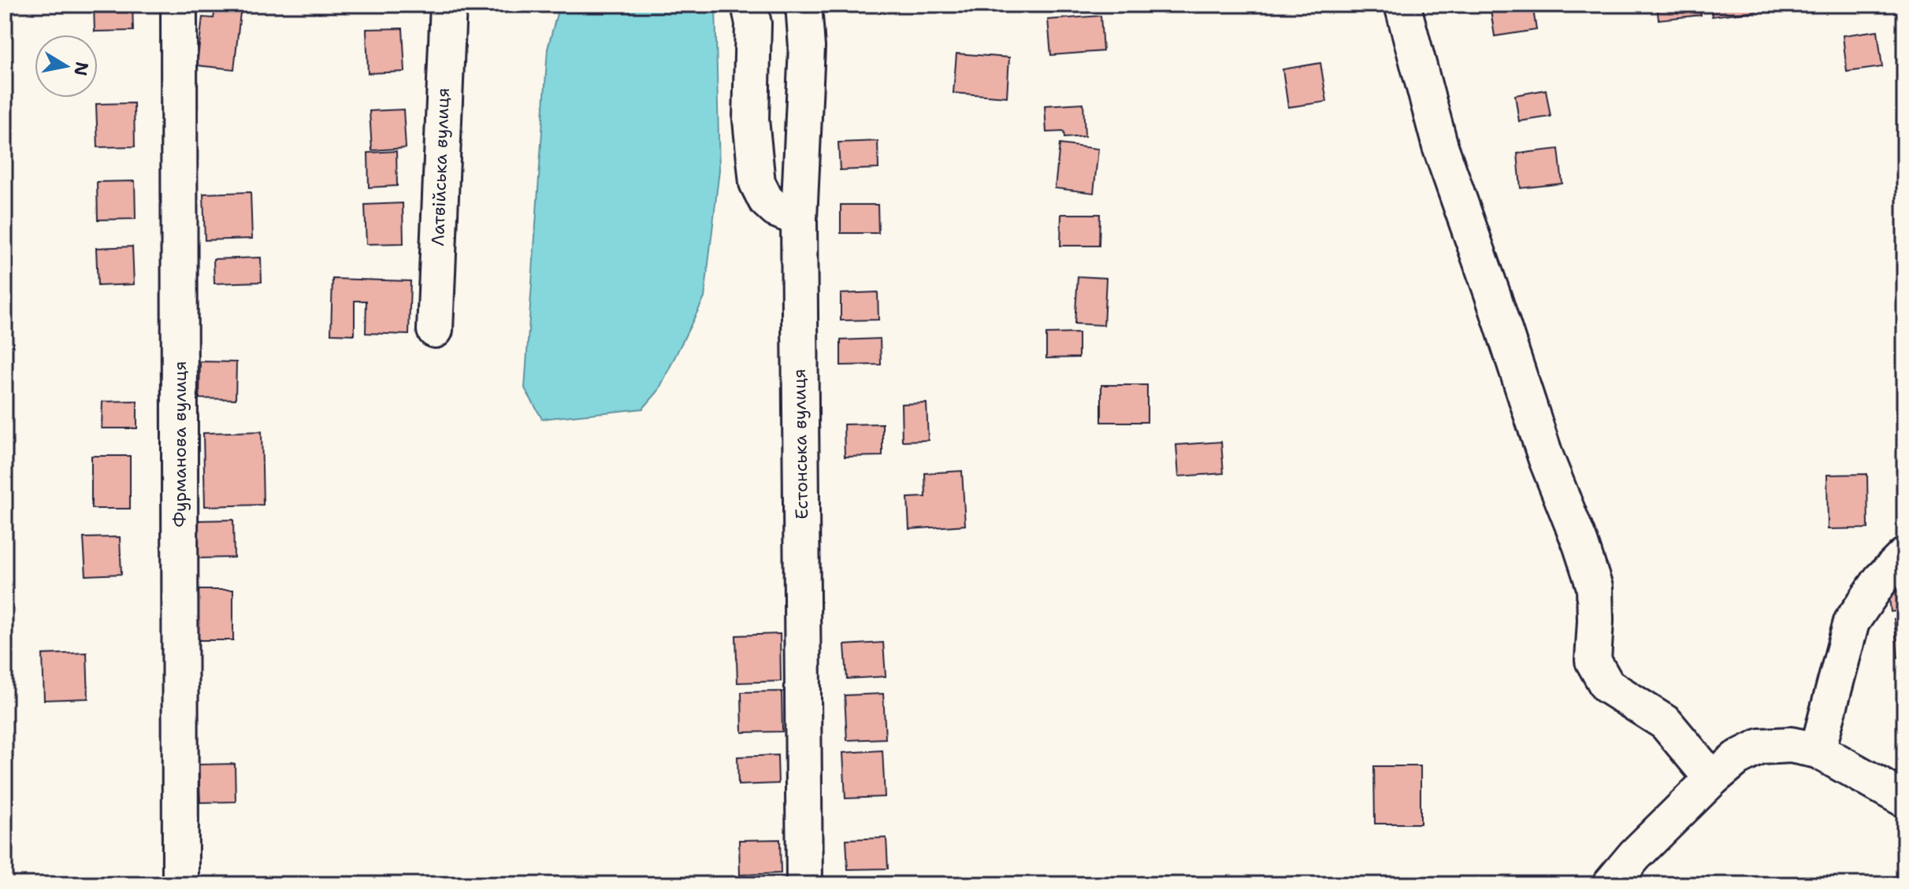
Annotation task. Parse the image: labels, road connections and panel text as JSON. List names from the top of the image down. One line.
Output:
{"streets":{"street":["Латвiйська вулиця","Фурманова вулиця","Естонська вулиця"]},"north":"right"}
